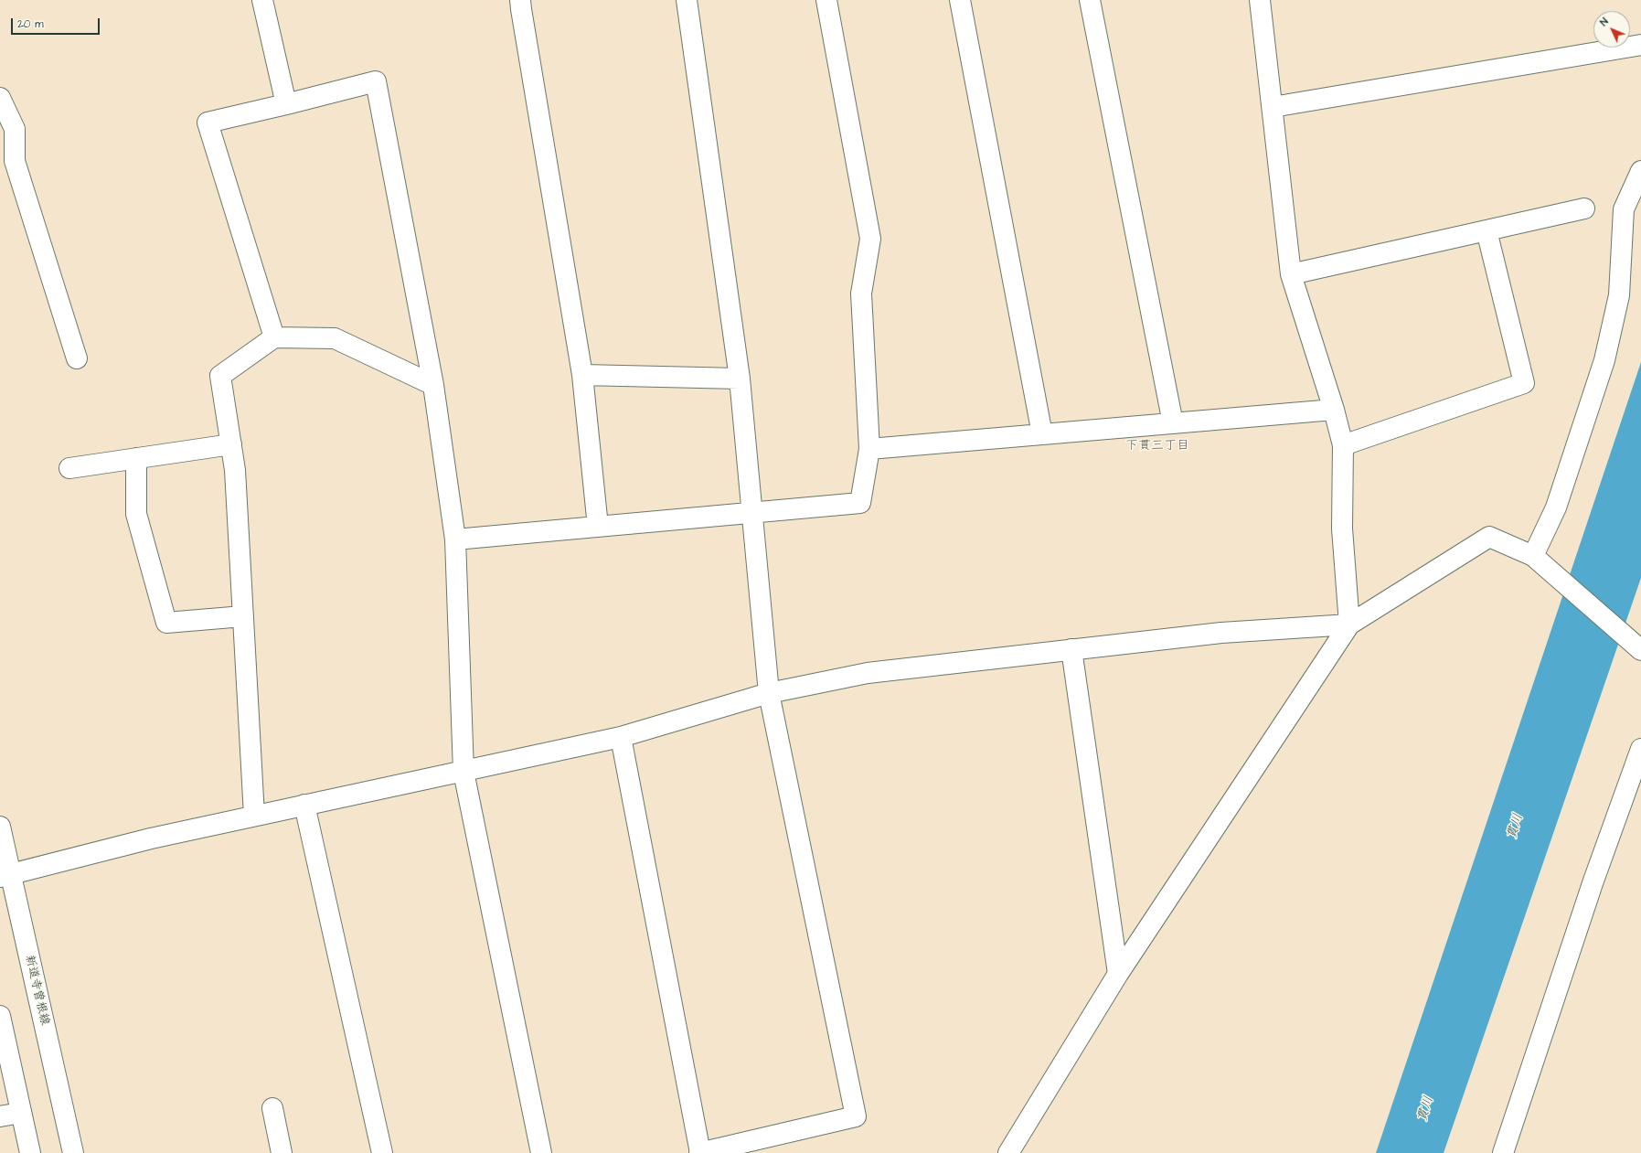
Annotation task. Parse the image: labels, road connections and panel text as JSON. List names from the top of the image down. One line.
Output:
{"streets":{"street":["新道寺曽根線"]},"districts":["下貫三丁目"],"water":["貫川"],"scale_bar":"20 m","north":"top left"}
